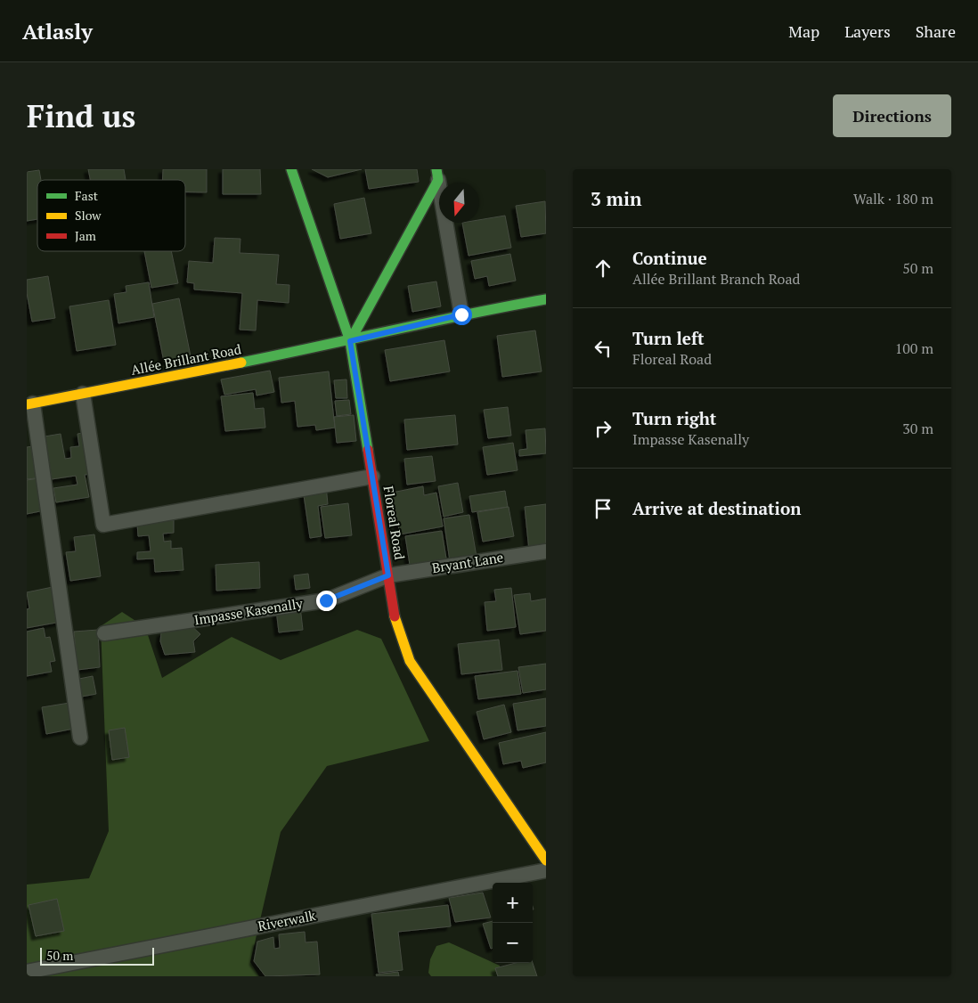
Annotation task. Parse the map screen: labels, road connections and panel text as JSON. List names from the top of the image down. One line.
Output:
{"streets":{"main road":["Allée Brillant Road","Floreal Road"],"street":["Bryant Lane","Impasse Kasenally","Riverwalk"]},"crossings":[["Allée Brillant Road","Floreal Road"],["Floreal Road","Bryant Lane"],["Floreal Road","Impasse Kasenally"],["Bryant Lane","Impasse Kasenally"]],"legend":["Fast","Slow","Jam"],"scale_bar":"50 m","north":"bottom","page":{"header":"Atlasly","nav":["Map","Layers","Share"],"buttons":"Directions","title":"Find us","heading":["3 min","Walk · 180 m"],"list":[["Continue","Allée Brillant Branch Road","50 m"],["Turn left","Floreal Road","100 m"],["Turn right","Impasse Kasenally","30 m"],"Arrive at destination"],"map_buttons":["+","−"],"scale":"50 m"}}
